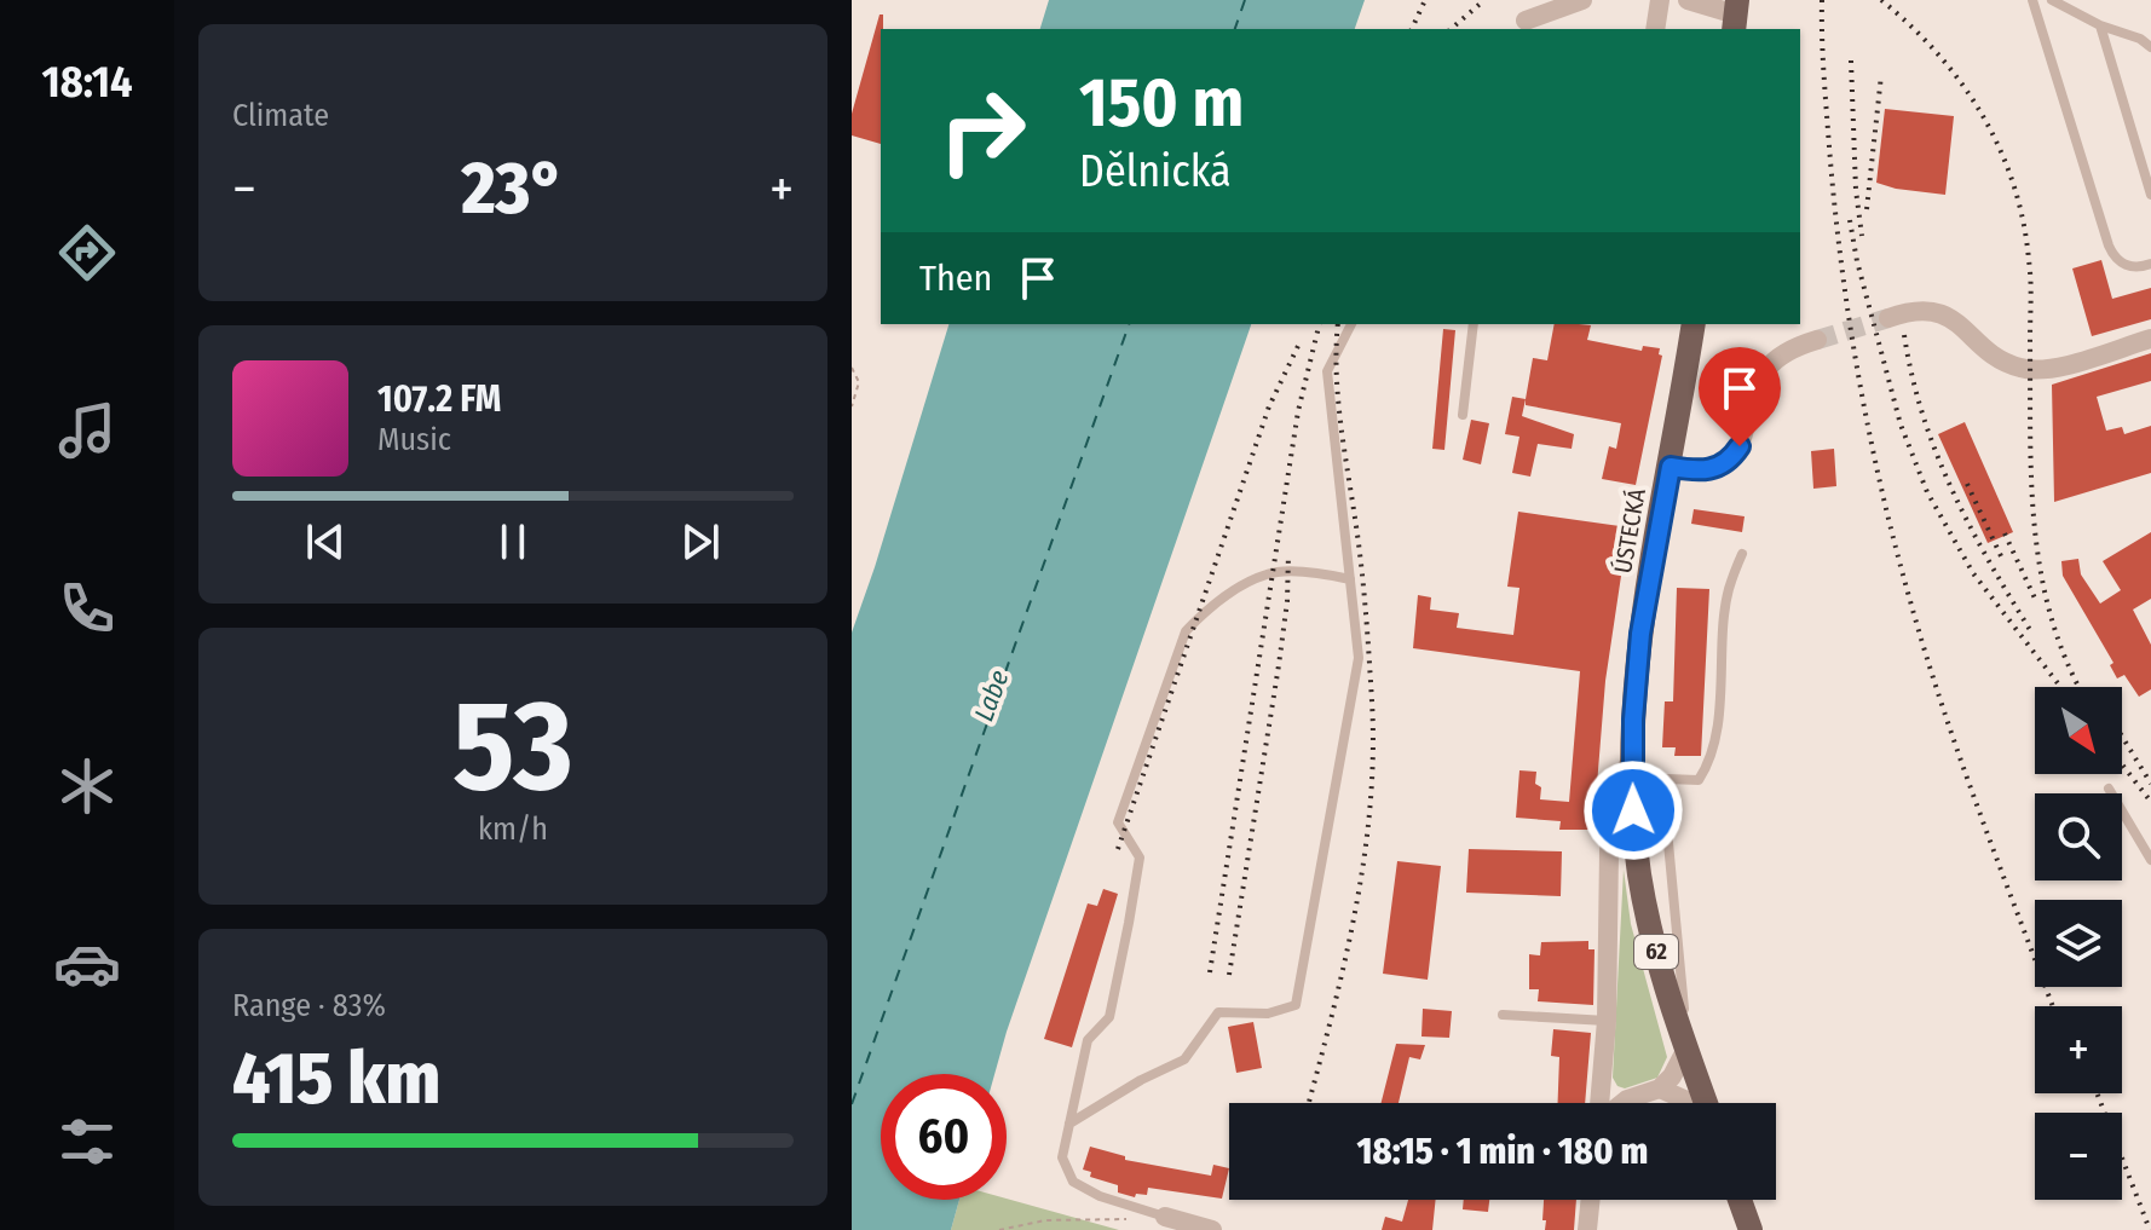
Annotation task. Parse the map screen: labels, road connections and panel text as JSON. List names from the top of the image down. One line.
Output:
{"streets":{"main road":["ÚSTECKÁ","62"]},"water":["Labe"],"north":"bottom right","page":{"tabs":"18:14","tile":["Climate",["53","km/h"],["Range · 83%","415 km"]],"turn":["150 m","Dělnická"],"heat":["−","23°","+"],"then":"Then","song":["107.2 FM","Music"],"map_buttons":["+","−"],"limit":"60","trip":"18:15 · 1 min · 180 m"}}
